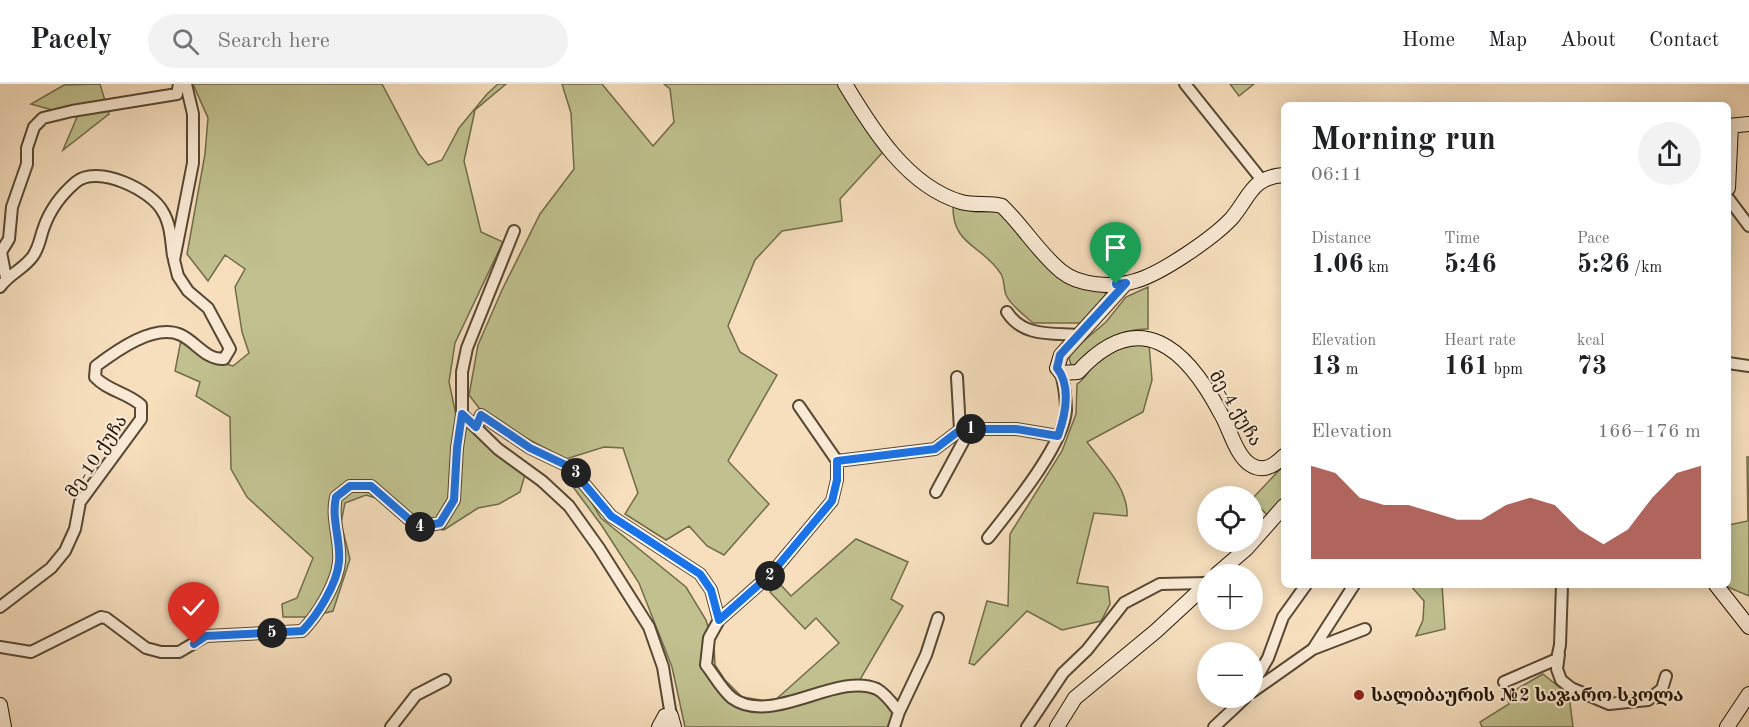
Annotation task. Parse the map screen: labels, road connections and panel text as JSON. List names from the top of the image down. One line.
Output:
{"streets":{"street":["მე-4 ქუჩა","მე-10 ქუჩა"]},"places":["სალიბაურის №2 საჯარო სკოლა"],"page":{"header":"Pacely","search":"Search here","nav":["Home","Map","About","Contact"],"heading":["Morning run","06:11"],"stats":[["Distance","1.06 km"],["Time","5:46"],["Pace","5:26 /km"],["Elevation","13 m"],["Heart rate","161 bpm"],["kcal","73"]],"chart":["Elevation","166–176 m"],"pins":["1","3","4","2","5"],"map_buttons":["+","−"]}}
